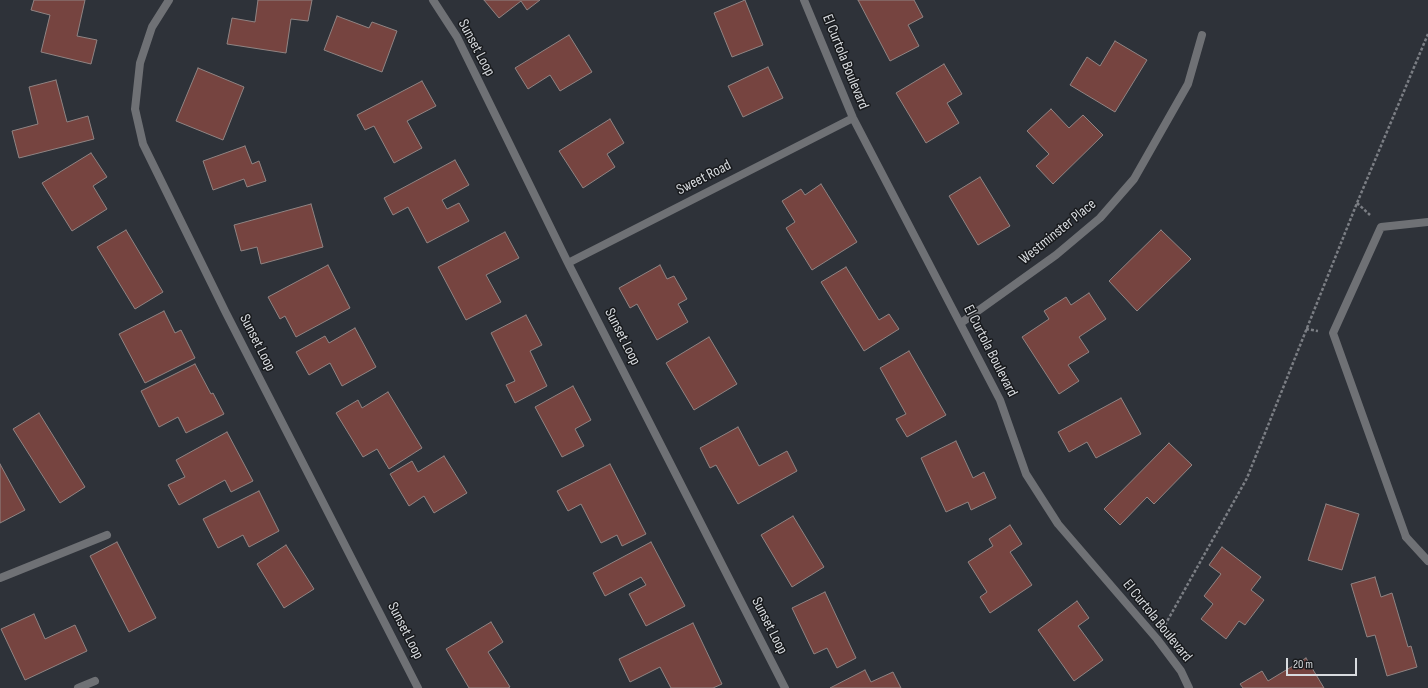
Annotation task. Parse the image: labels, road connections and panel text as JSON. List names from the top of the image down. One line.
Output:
{"streets":{"street":["Sunset Loop","El Curtola Boulevard","Sweet Road","Westminster Place"]},"crossings":[["Sunset Loop","Sweet Road"],["El Curtola Boulevard","Sweet Road"],["El Curtola Boulevard","Westminster Place"]],"scale_bar":"20 m"}
